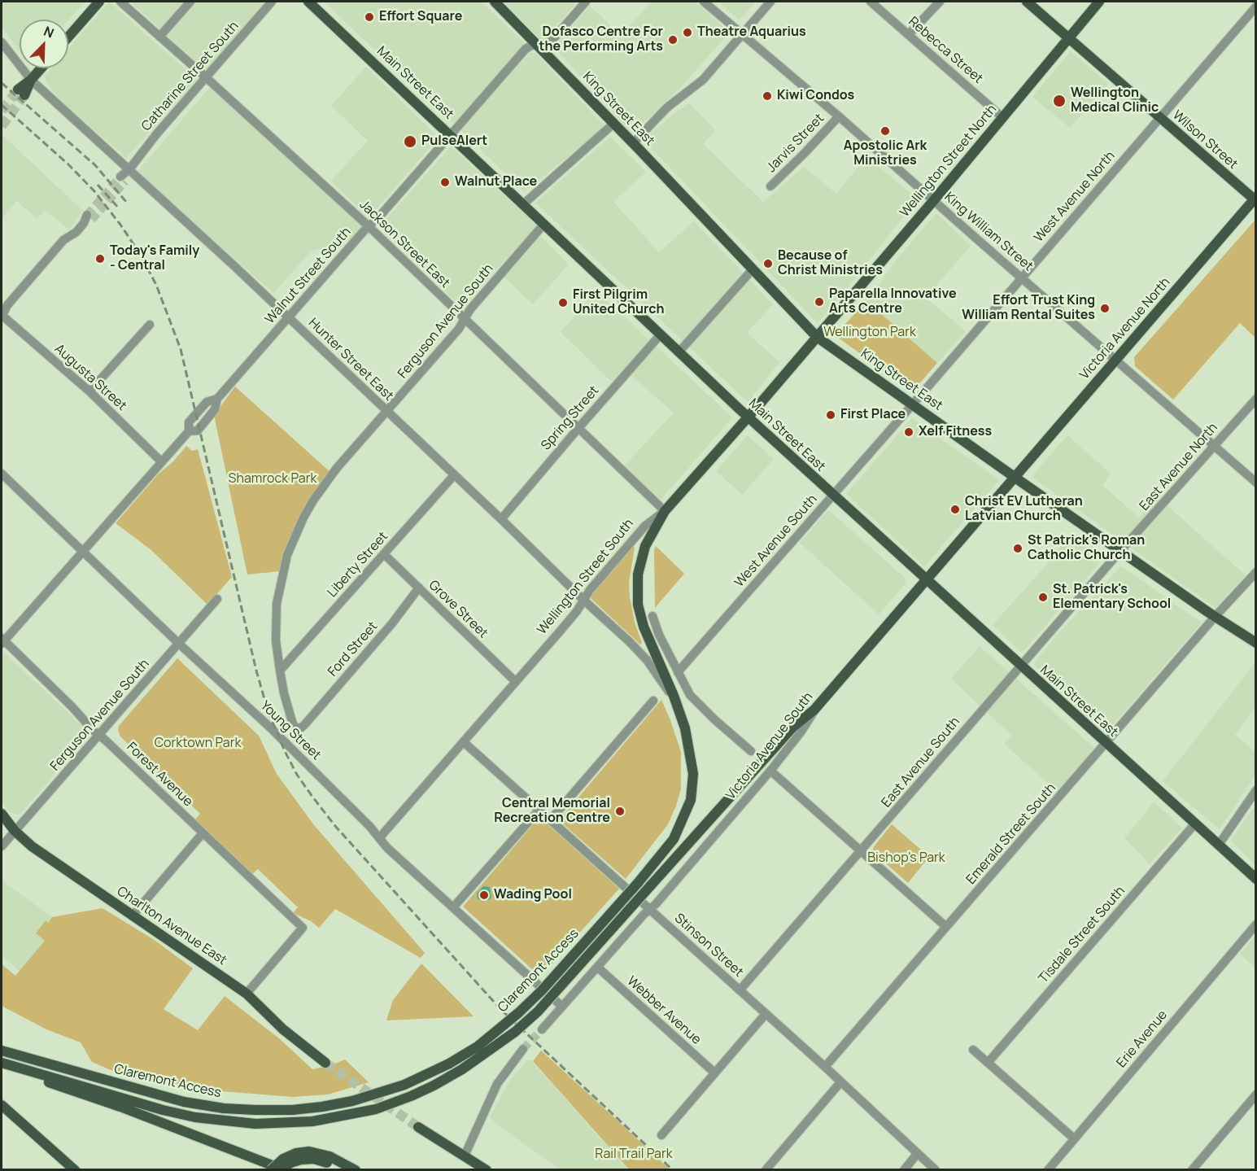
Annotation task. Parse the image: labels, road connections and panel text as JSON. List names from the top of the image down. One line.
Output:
{"streets":{"main road":["Main Street East","King Street East","Wilson Street","Wellington Street North","Victoria Avenue North","Wellington Street South","Victoria Avenue South","Charlton Avenue East","Claremont Access"],"street":["Rebecca Street","Catharine Street South","Jarvis Street","West Avenue North","King William Street","Jackson Street East","Walnut Street South","Ferguson Avenue South","Hunter Street East","Augusta Street","Spring Street","East Avenue North","West Avenue South","Liberty Street","Grove Street","Ford Street","Young Street","East Avenue South","Forest Avenue","Emerald Street South","Tisdale Street South","Stinson Street","Webber Avenue","Erie Avenue"]},"crossings":[["Rebecca Street","Wellington Street North"],["Catharine Street South","Jackson Street East"],["Catharine Street South","Hunter Street East"],["Main Street East","Walnut Street South"],["Main Street East","Ferguson Avenue South"],["Main Street East","Spring Street"],["Main Street East","West Avenue South"],["Main Street East","Wellington Street South"],["Main Street East","Victoria Avenue South"],["Main Street East","East Avenue South"],["Main Street East","Emerald Street South"],["Main Street East","Tisdale Street South"],["King Street East","Wellington Street North"],["King Street East","West Avenue North"],["King Street East","Walnut Street South"],["King Street East","Victoria Avenue North"],["King Street East","East Avenue North"],["King Street East","West Avenue South"],["King Street East","Wellington Street South"],["King Street East","Victoria Avenue South"],["King Street East","East Avenue South"],["King Street East","Emerald Street South"],["Wilson Street","Wellington Street North"],["Wilson Street","West Avenue North"],["Wilson Street","Victoria Avenue North"],["Jarvis Street","King William Street"],["Wellington Street North","King William Street"],["Wellington Street North","Wellington Street South"],["West Avenue North","King William Street"],["West Avenue North","West Avenue South"],["King William Street","Victoria Avenue North"],["King William Street","East Avenue North"],["Jackson Street East","Walnut Street South"],["Jackson Street East","Ferguson Avenue South"],["Jackson Street East","Spring Street"],["Jackson Street East","Wellington Street South"],["Jackson Street East","Claremont Access"],["Walnut Street South","Hunter Street East"],["Walnut Street South","Augusta Street"],["Walnut Street South","Young Street"],["Walnut Street South","Forest Avenue"],["Ferguson Avenue South","Hunter Street East"],["Ferguson Avenue South","Liberty Street"],["Ferguson Avenue South","Ford Street"],["Ferguson Avenue South","Young Street"],["Ferguson Avenue South","Forest Avenue"],["Ferguson Avenue South","Charlton Avenue East"],["Victoria Avenue North","Victoria Avenue South"],["Hunter Street East","Spring Street"],["Hunter Street East","Liberty Street"],["Hunter Street East","Wellington Street South"],["Hunter Street East","Claremont Access"],["East Avenue North","East Avenue South"],["Liberty Street","Grove Street"],["Wellington Street South","Grove Street"],["Wellington Street South","Young Street"],["Wellington Street South","Stinson Street"],["Wellington Street South","Claremont Access"],["Grove Street","Ford Street"],["Young Street","Victoria Avenue South"],["Victoria Avenue South","Stinson Street"],["Victoria Avenue South","Claremont Access"],["Victoria Avenue South","Webber Avenue"],["East Avenue South","Stinson Street"],["Forest Avenue","Charlton Avenue East"],["Emerald Street South","Stinson Street"]],"parks":["Wellington Park","Shamrock Park","Corktown Park","Bishop's Park","Rail Trail Park"],"places":["Effort Square","Theatre Aquarius","Dofasco Centre For the Performing Arts","Kiwi Condos","Wellington Medical Clinic","Apostolic Ark Ministries","PulseAlert","Walnut Place","Today's Family - Central","Because of Christ Ministries","Paparella Innovative Arts Centre","First Pilgrim United Church","Effort Trust King William Rental Suites","First Place","Xelf Fitness","Christ EV Lutheran Latvian Church","St Patrick's Roman Catholic Church","St. Patrick's Elementary School","Central Memorial Recreation Centre","Wading Pool"],"north":"top right"}
